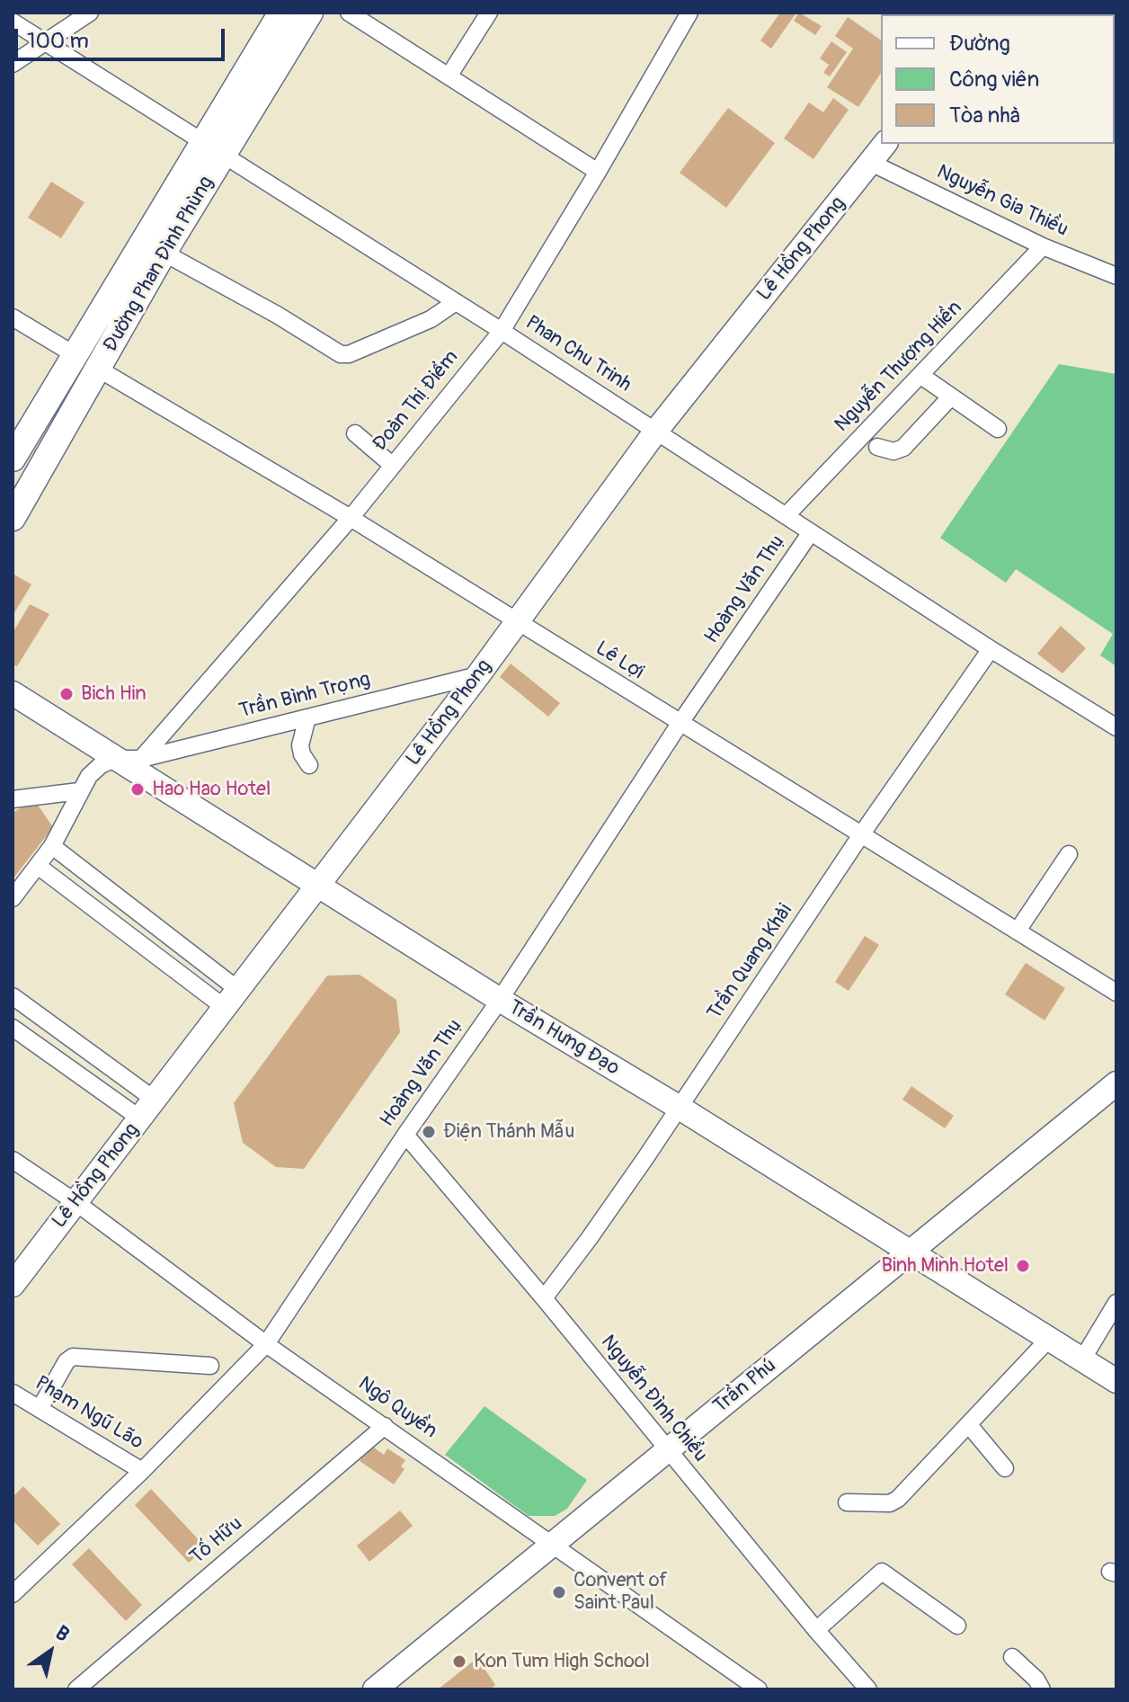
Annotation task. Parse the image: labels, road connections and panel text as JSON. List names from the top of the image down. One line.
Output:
{"streets":{"main road":["Đường Phan Đình Phùng"],"street":["Nguyễn Gia Thiều","Lê Hồng Phong","Phan Chu Trinh","Nguyễn Thượng Hiền","Đoàn Thị Điểm","Hoàng Văn Thụ","Lê Lợi","Trần Bình Trọng","Trần Quang Khải","Trần Hưng Đạo","Trần Phú","Nguyễn Đình Chiểu","Ngô Quyền","Phạm Ngũ Lão","Tố Hữu"]},"crossings":[["Nguyễn Gia Thiều","Lê Hồng Phong"],["Nguyễn Gia Thiều","Nguyễn Thượng Hiền"],["Lê Hồng Phong","Phan Chu Trinh"],["Lê Hồng Phong","Lê Lợi"],["Lê Hồng Phong","Trần Bình Trọng"],["Lê Hồng Phong","Trần Hưng Đạo"],["Lê Hồng Phong","Ngô Quyền"],["Đường Phan Đình Phùng","Phan Chu Trinh"],["Đường Phan Đình Phùng","Lê Lợi"],["Phan Chu Trinh","Nguyễn Thượng Hiền"],["Phan Chu Trinh","Đoàn Thị Điểm"],["Phan Chu Trinh","Hoàng Văn Thụ"],["Phan Chu Trinh","Trần Quang Khải"],["Đoàn Thị Điểm","Lê Lợi"],["Đoàn Thị Điểm","Trần Bình Trọng"],["Hoàng Văn Thụ","Lê Lợi"],["Hoàng Văn Thụ","Trần Hưng Đạo"],["Hoàng Văn Thụ","Nguyễn Đình Chiểu"],["Hoàng Văn Thụ","Ngô Quyền"],["Hoàng Văn Thụ","Phạm Ngũ Lão"],["Lê Lợi","Trần Quang Khải"],["Trần Quang Khải","Trần Hưng Đạo"],["Trần Quang Khải","Nguyễn Đình Chiểu"],["Trần Hưng Đạo","Trần Phú"],["Trần Phú","Nguyễn Đình Chiểu"],["Trần Phú","Ngô Quyền"],["Ngô Quyền","Tố Hữu"]],"places":["Bich Hin","Hao Hao Hotel","Điện Thánh Mẫu","Binh Minh Hotel","Convent of Saint Paul","Kon Tum High School"],"legend":["Đường","Công viên","Tòa nhà"],"scale_bar":"100 m","north":"top right"}
